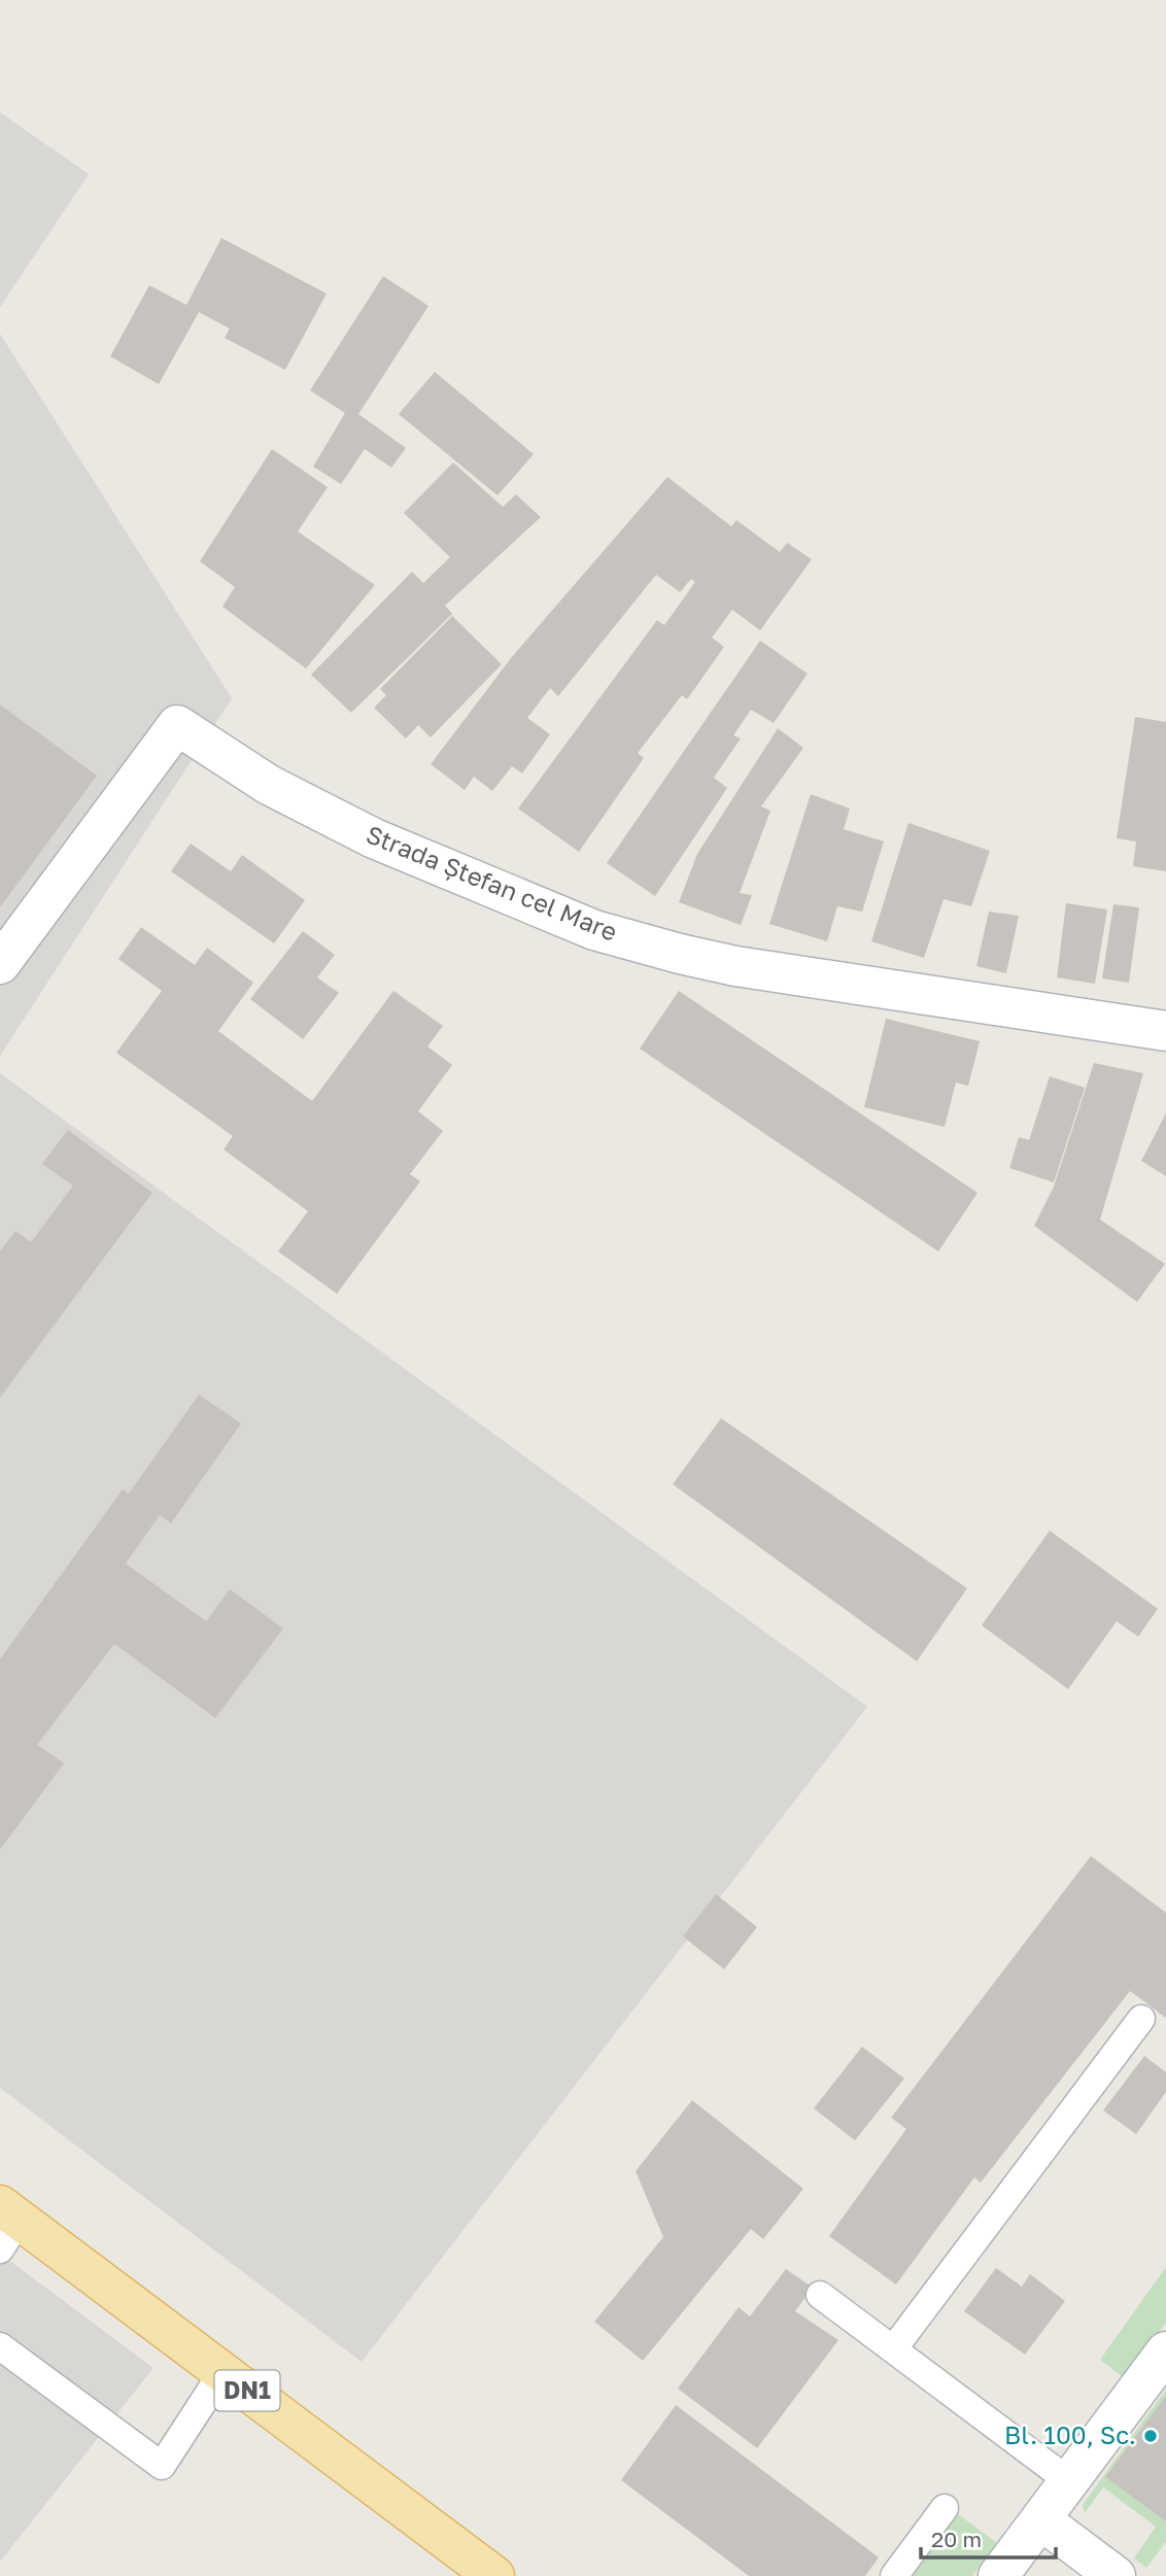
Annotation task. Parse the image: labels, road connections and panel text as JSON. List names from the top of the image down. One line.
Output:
{"streets":{"main road":["DN1"],"street":["Strada Ștefan cel Mare"]},"places":["Bl. 100, Sc."],"scale_bar":"20 m"}
